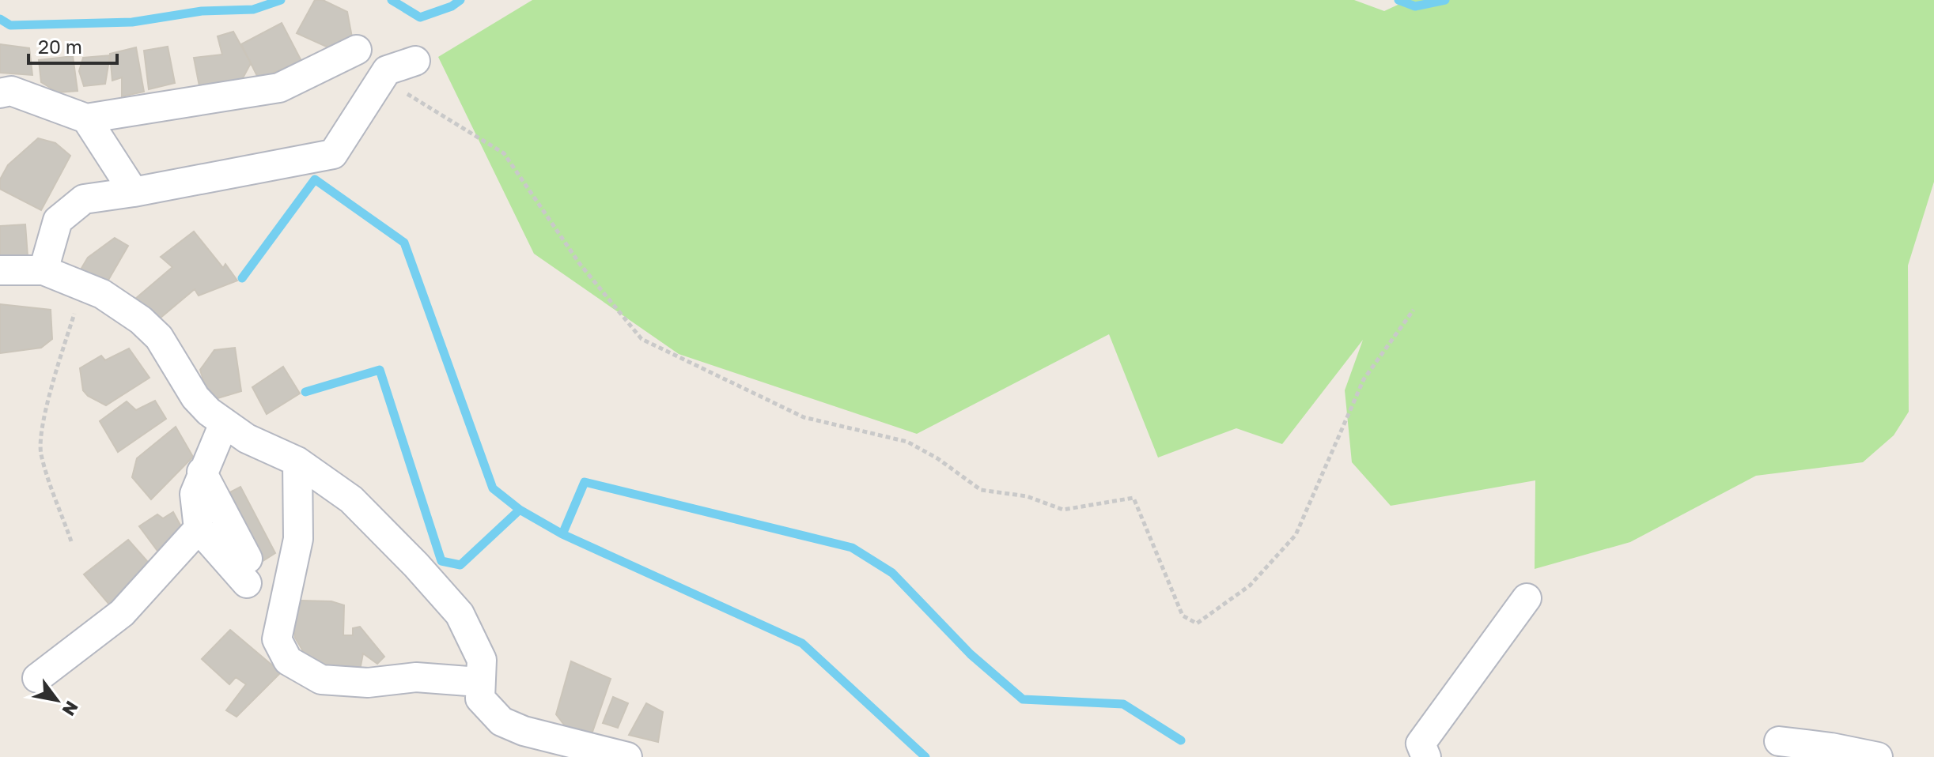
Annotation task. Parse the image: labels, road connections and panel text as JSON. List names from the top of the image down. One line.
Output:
{"scale_bar":"20 m","north":"bottom right"}
